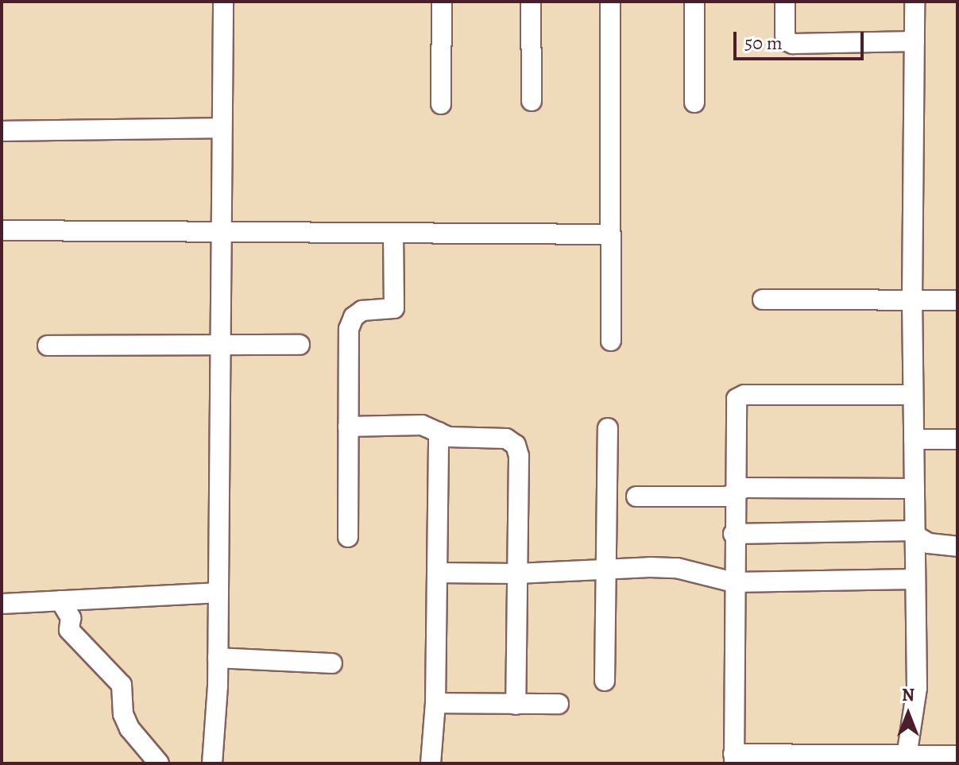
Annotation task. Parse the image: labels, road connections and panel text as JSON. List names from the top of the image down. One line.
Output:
{"scale_bar":"50 m","north":"top"}
